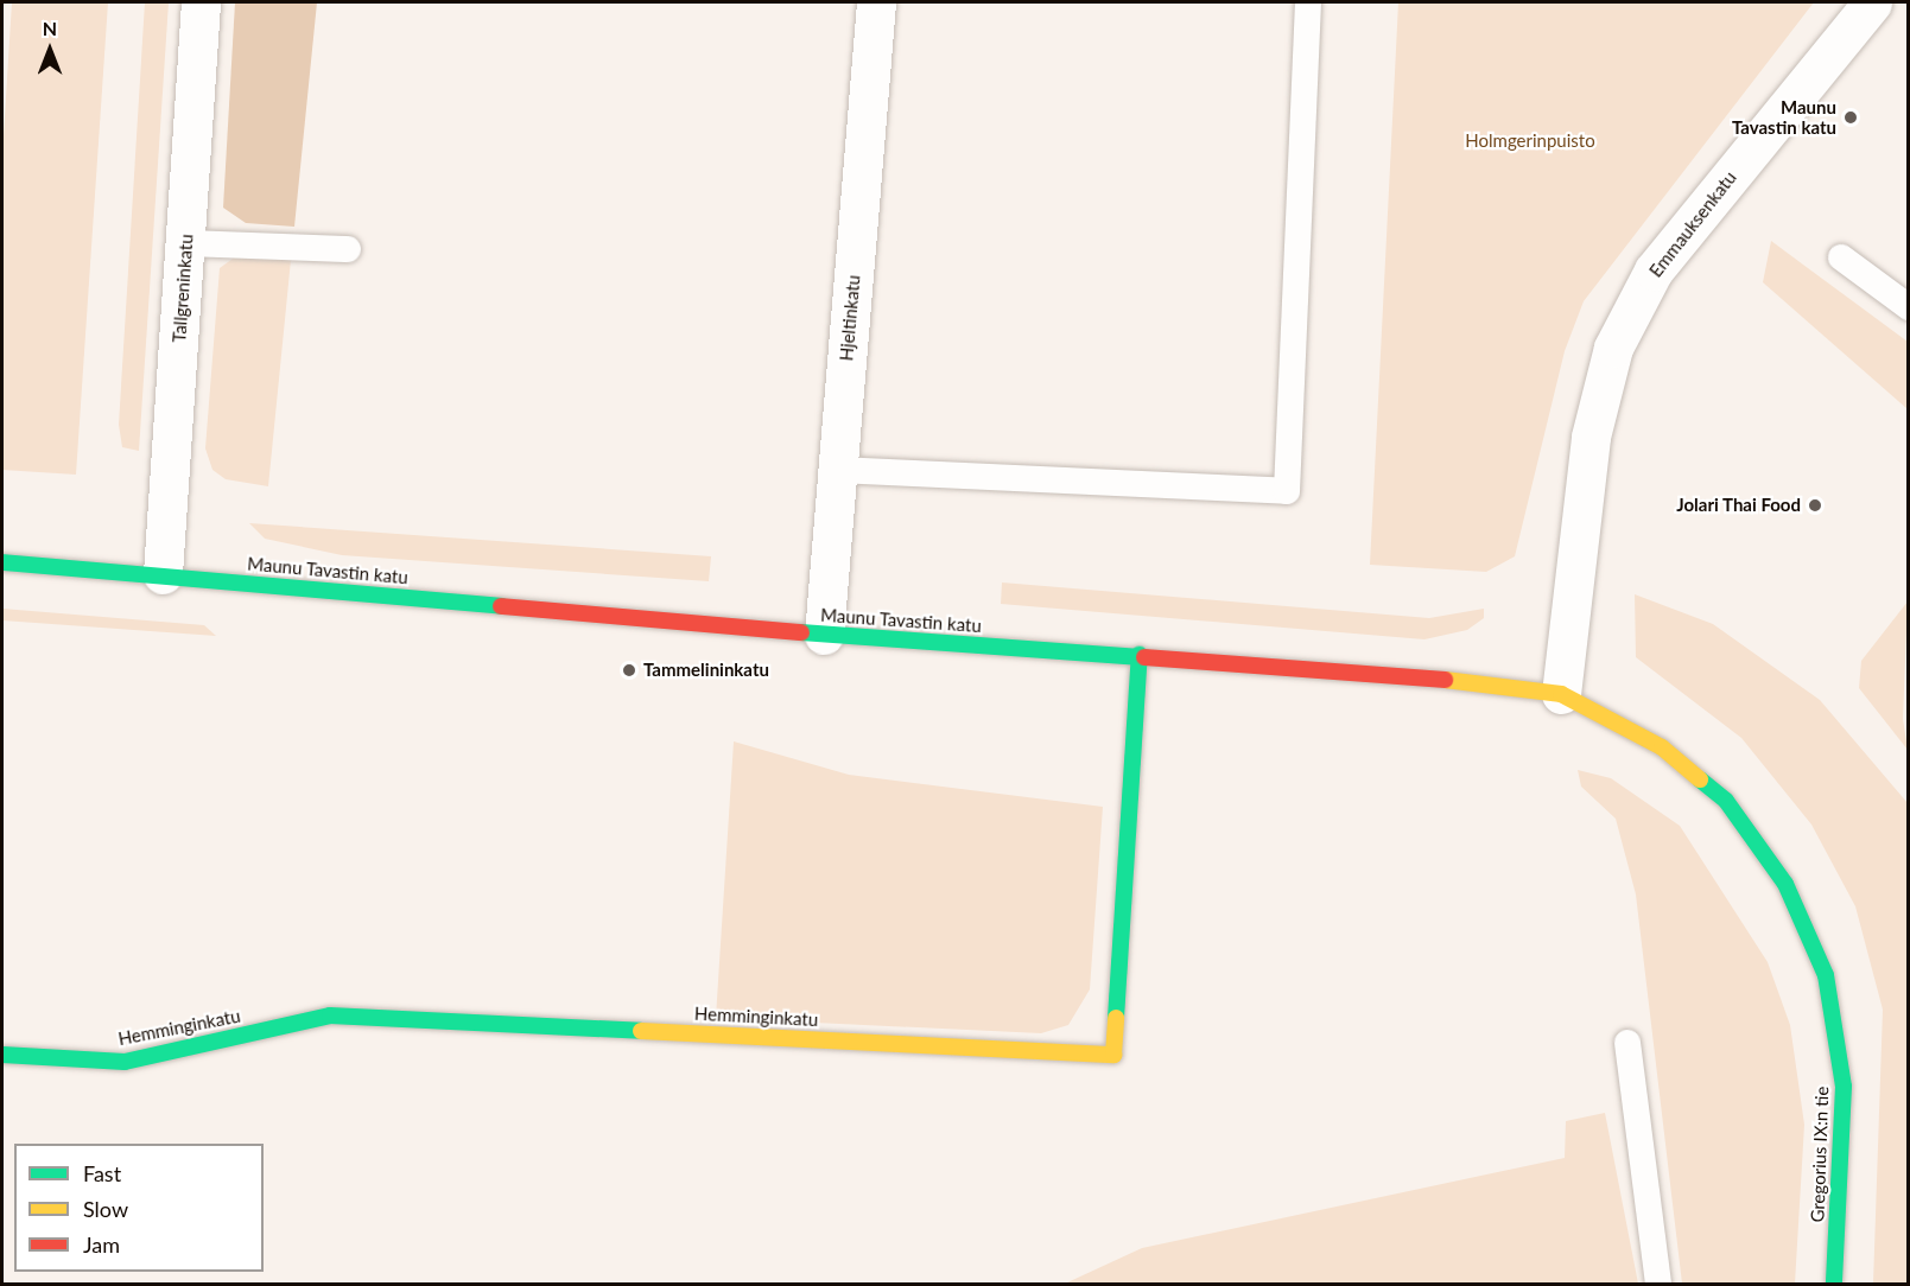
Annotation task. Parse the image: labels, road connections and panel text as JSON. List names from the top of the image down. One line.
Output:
{"streets":{"street":["Emmauksenkatu","Tallgreninkatu","Hjeltinkatu","Maunu Tavastin katu","Hemminginkatu","Gregorius IX:n tie"]},"crossings":[["Emmauksenkatu","Maunu Tavastin katu"],["Tallgreninkatu","Maunu Tavastin katu"],["Hjeltinkatu","Maunu Tavastin katu"],["Maunu Tavastin katu","Hemminginkatu"],["Maunu Tavastin katu","Gregorius IX:n tie"]],"parks":["Holmgerinpuisto"],"places":["Maunu Tavastin katu","Jolari Thai Food","Tammelininkatu"],"legend":["Fast","Slow","Jam"],"north":"top"}
